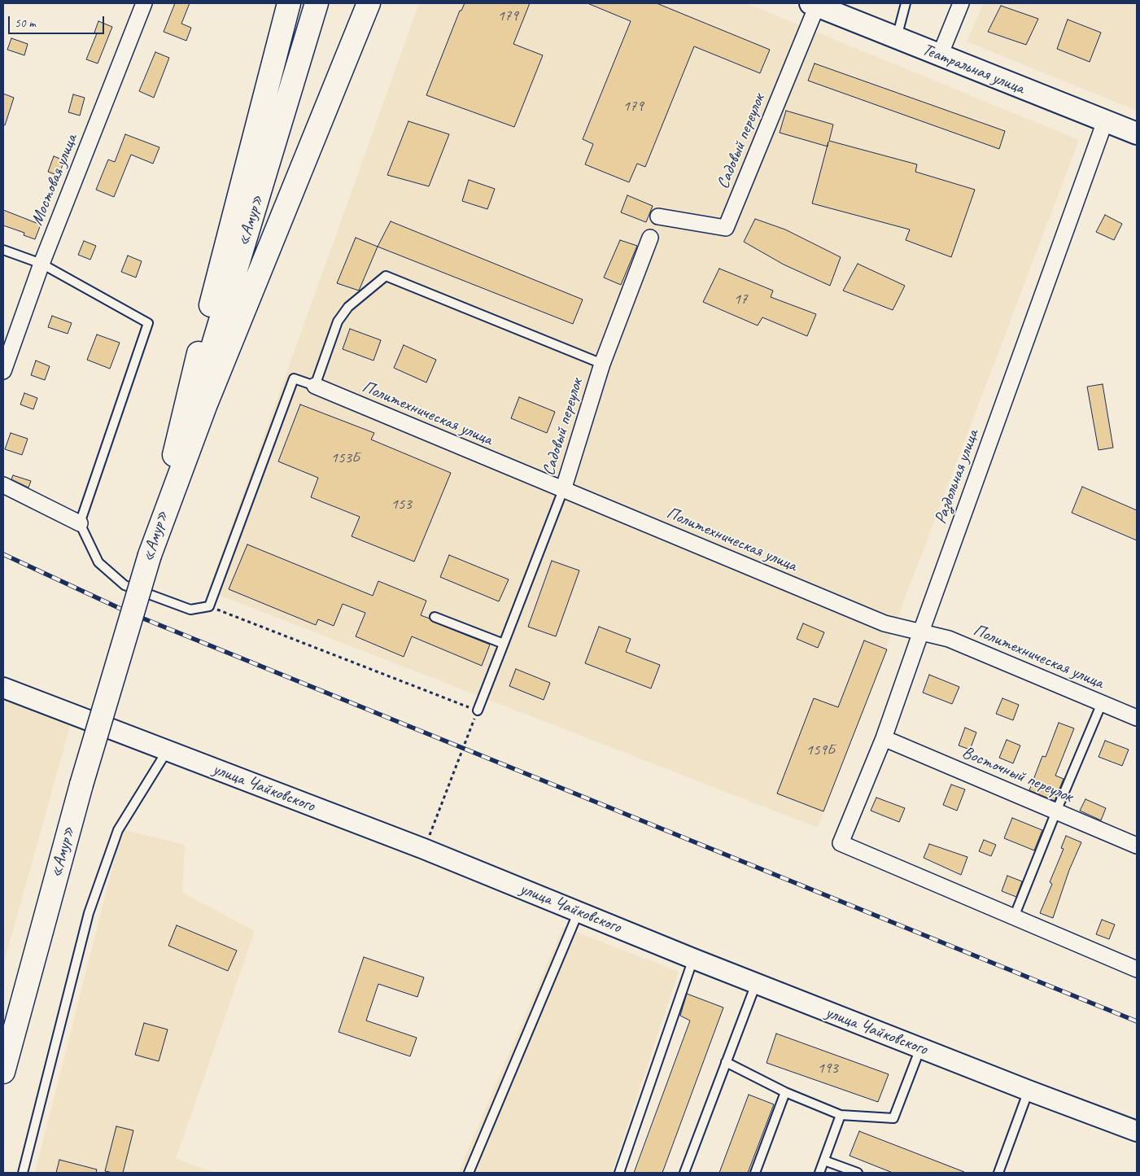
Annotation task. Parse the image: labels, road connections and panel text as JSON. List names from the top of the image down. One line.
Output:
{"streets":{"highway":["«Амур»"],"main road":["Театральная улица"],"street":["Садовый переулок","Мостовая улица","Политехническая улица","Раздольная улица","Восточный переулок","улица Чайковского"]},"crossings":[["Театральная улица","Садовый переулок"],["Театральная улица","Раздольная улица"],["Садовый переулок","Политехническая улица"],["Политехническая улица","Раздольная улица"],["Раздольная улица","Восточный переулок"]],"house_numbers":["179","179","17","153Б","153","159Б","193"],"scale_bar":"50 m"}
